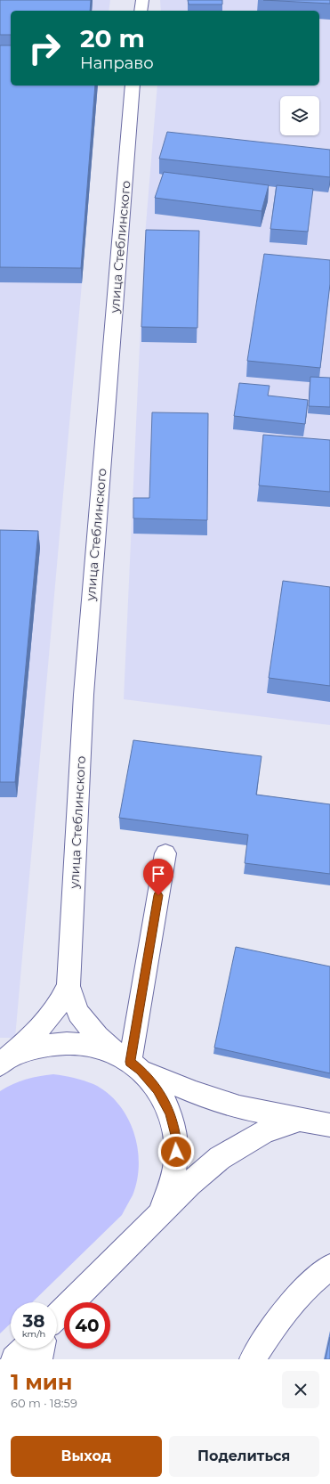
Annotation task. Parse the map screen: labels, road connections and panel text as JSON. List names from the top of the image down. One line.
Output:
{"streets":{"street":["улица Стеблинского"]},"page":{"turn":["20 m","Направо"],"speed":"38 km/h","limit":"40","heading":["1 мин","60 m · 18:59"],"buttons":["Выход","Поделиться"]}}
